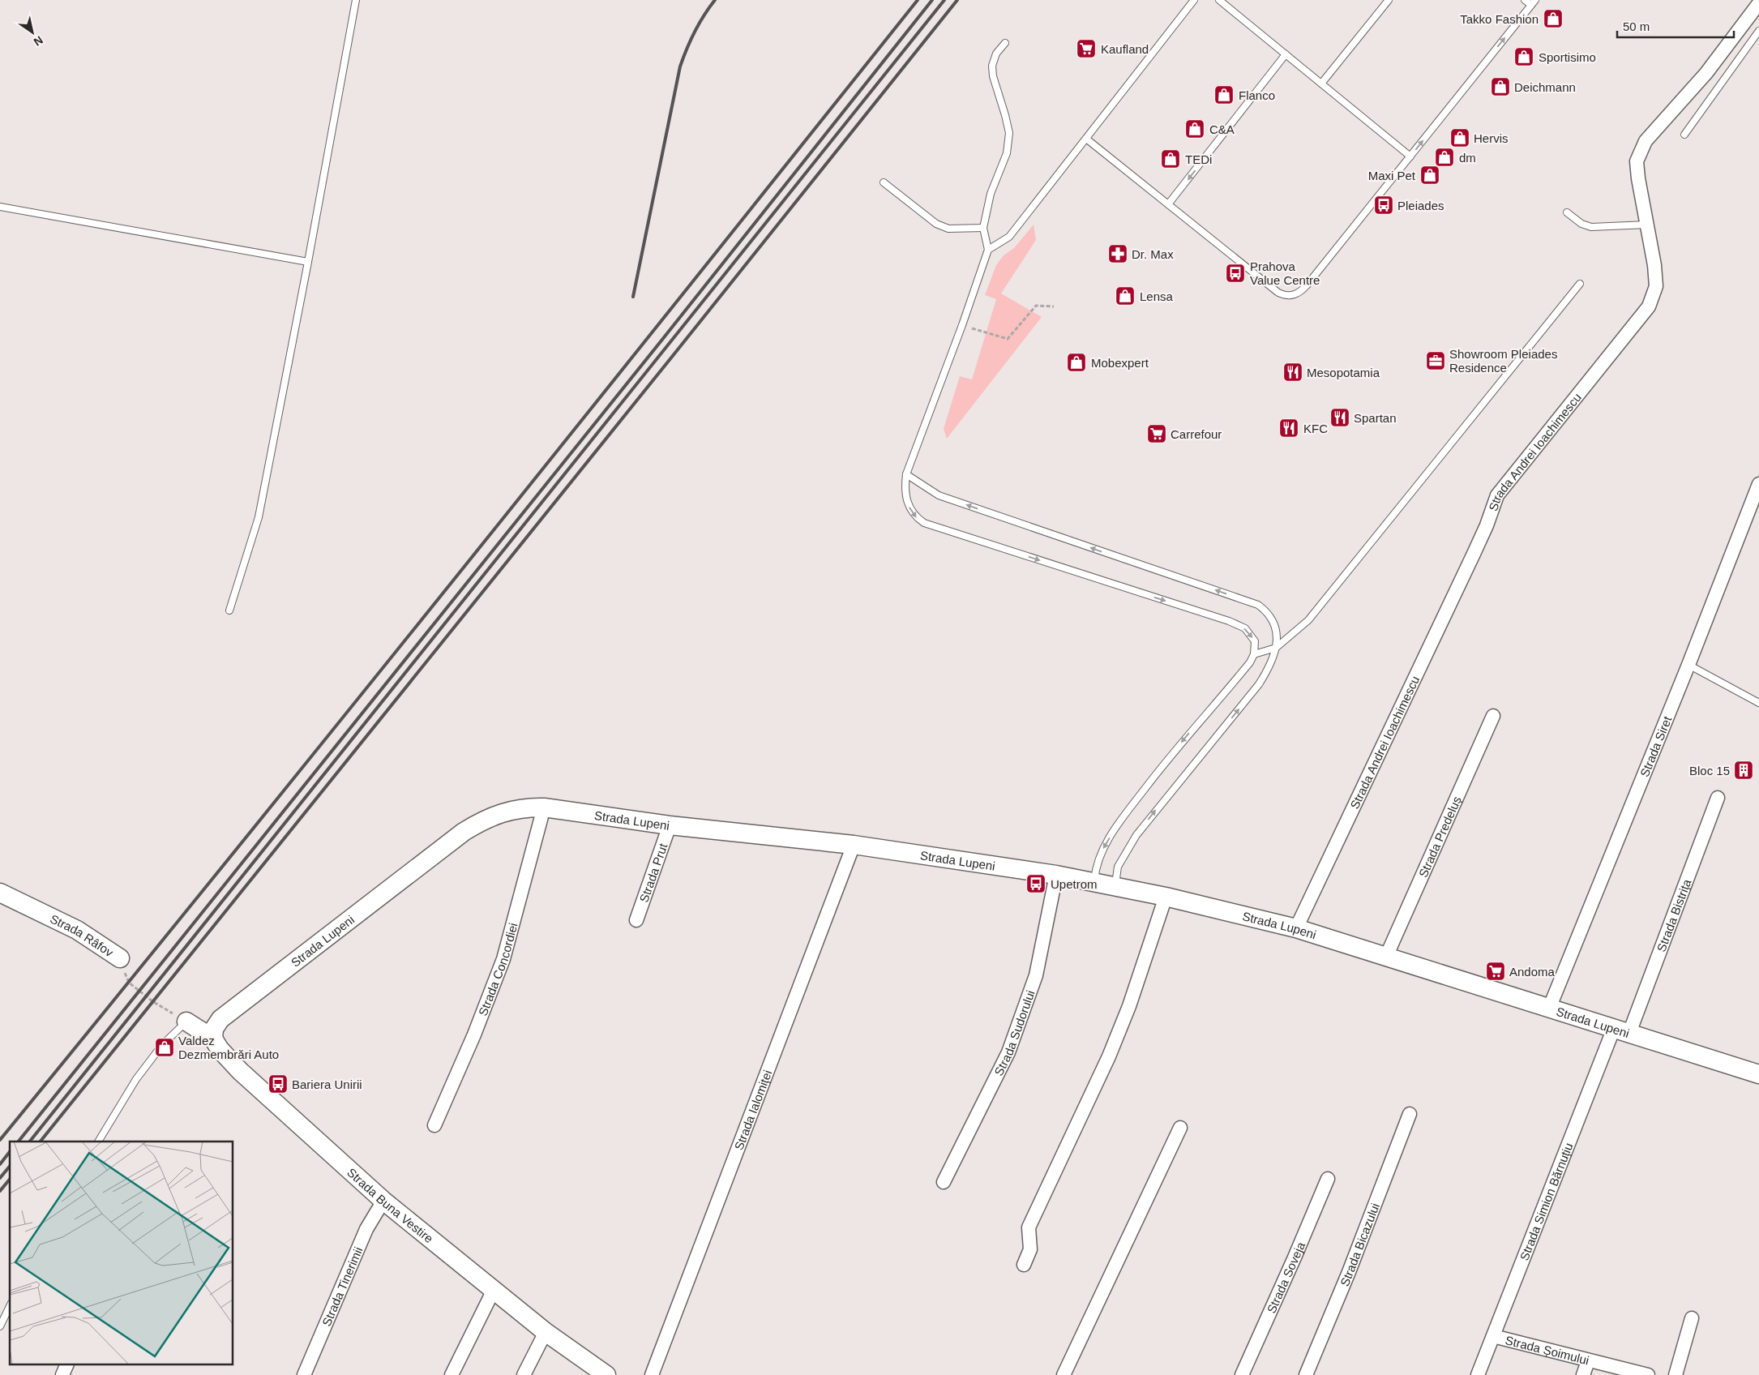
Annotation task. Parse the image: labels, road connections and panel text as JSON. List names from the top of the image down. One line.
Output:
{"streets":{"street":["Strada Andrei Ioachimescu","Strada Siret","Strada Lupeni","Strada Predeluș","Strada Prut","Strada Bistrița","Strada Râfov","Strada Concordiei","Strada Sudorului","Strada Ialomiței","Strada Simion Bărnuțiu","Strada Buna Vestire","Strada Bicazului","Strada Soveja","Strada Tinerimii","Strada Șoimului"]},"crossings":[["Strada Andrei Ioachimescu","Strada Lupeni"],["Strada Siret","Strada Lupeni"],["Strada Lupeni","Strada Predeluș"],["Strada Lupeni","Strada Prut"],["Strada Lupeni","Strada Bistrița"],["Strada Lupeni","Strada Concordiei"],["Strada Lupeni","Strada Sudorului"],["Strada Lupeni","Strada Ialomiței"],["Strada Lupeni","Strada Simion Bărnuțiu"],["Strada Lupeni","Strada Buna Vestire"],["Strada Bistrița","Strada Simion Bărnuțiu"],["Strada Râfov","Strada Buna Vestire"],["Strada Simion Bărnuțiu","Strada Șoimului"],["Strada Buna Vestire","Strada Tinerimii"]],"places":{"shop":["Takko Fashion","Sportisimo","Deichmann","Flanco","C&A","Hervis","dm","TEDi","Maxi Pet","Lensa","Mobexpert","Valdez Dezmembrări Auto"],"supermarket":["Kaufland","Carrefour","Andoma"],"bus stop":["Pleiades","Prahova Value Centre","Upetrom","Bariera Unirii"],"pharmacy":["Dr. Max"],"office":["Showroom Pleiades Residence"],"restaurant":["Mesopotamia","Spartan","KFC"],"building":["Bloc 15"]},"scale_bar":"50 m","north":"bottom right"}
